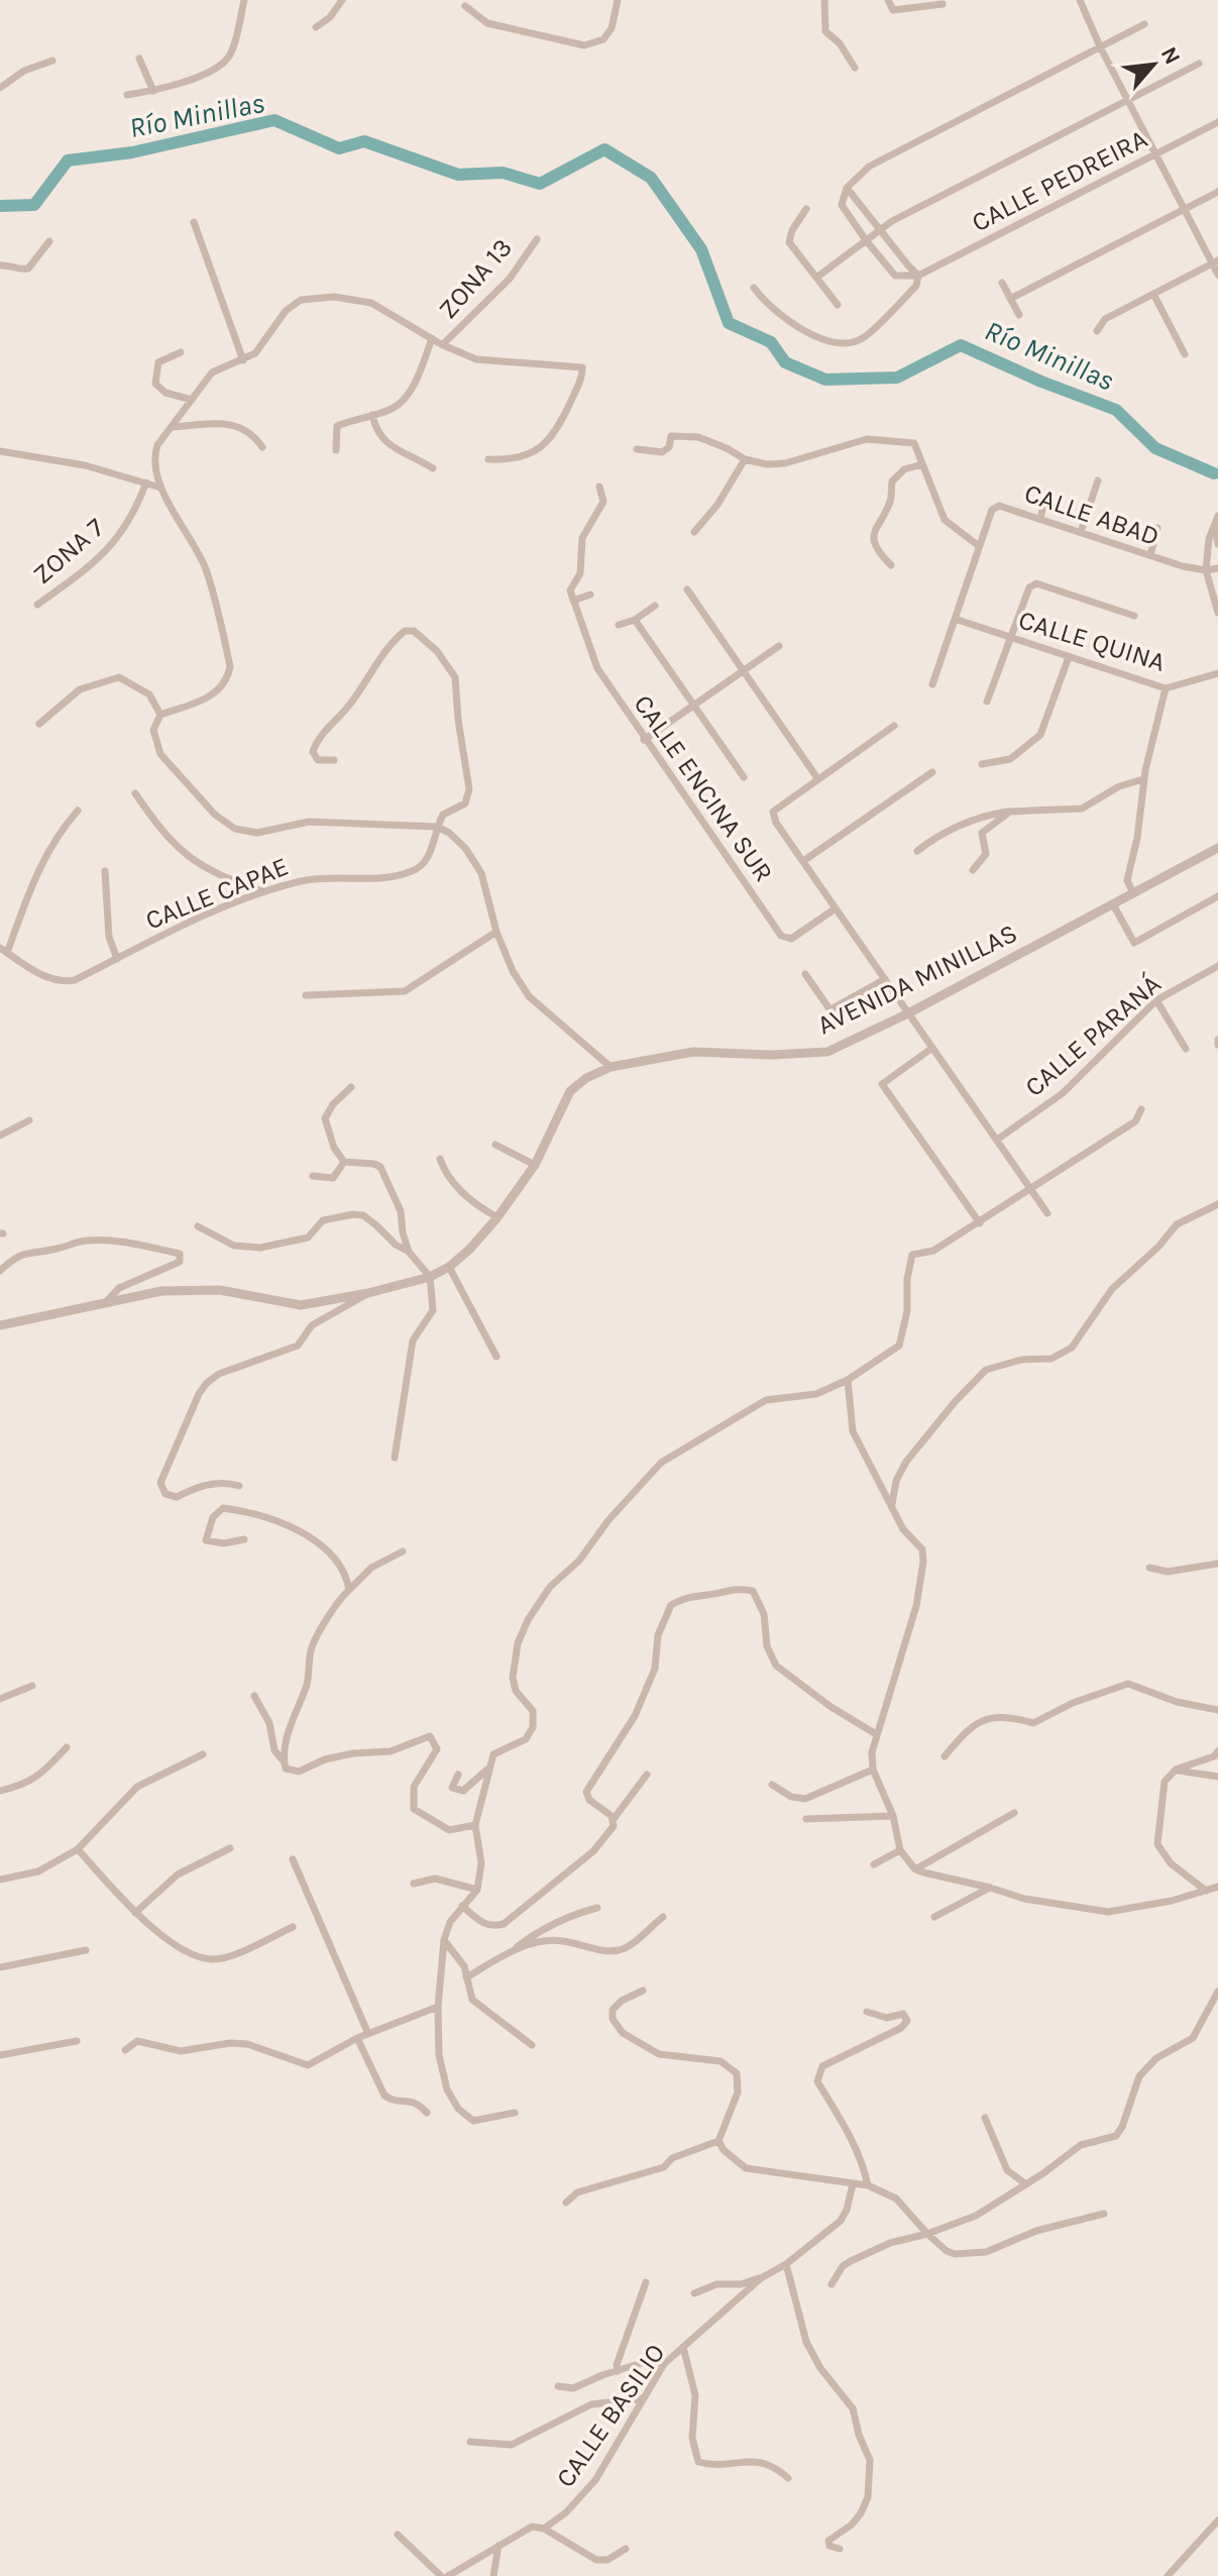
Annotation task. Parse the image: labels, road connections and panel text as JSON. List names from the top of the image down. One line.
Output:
{"streets":{"street":["CALLE PEDREIRA","ZONA 13","CALLE ABAD","ZONA 7","CALLE QUINA","CALLE ENCINA SUR","CALLE CAPAE","AVENIDA MINILLAS","CALLE PARANÁ","CALLE BASILIO"]},"crossings":[["CALLE ABAD","CALLE QUINA"]],"water":["Río Minillas"],"north":"top right"}
